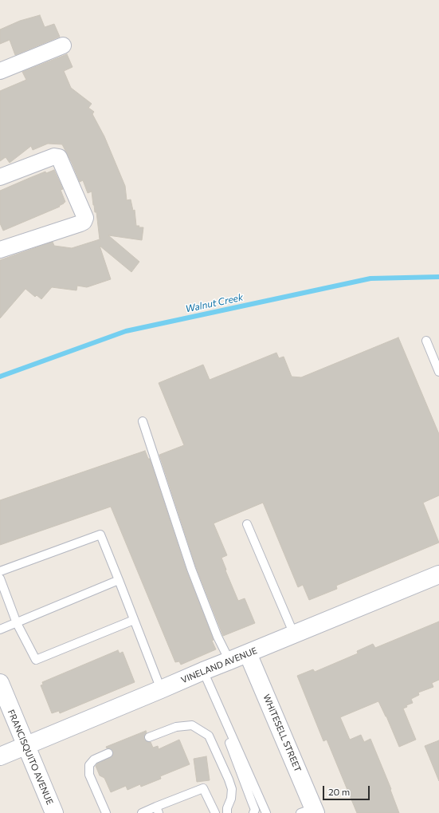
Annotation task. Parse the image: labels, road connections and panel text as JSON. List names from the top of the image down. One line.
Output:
{"streets":{"street":["VINELAND AVENUE","WHITESELL STREET","FRANCISQUITO AVENUE"]},"crossings":[["VINELAND AVENUE","WHITESELL STREET"],["VINELAND AVENUE","FRANCISQUITO AVENUE"]],"water":["Walnut Creek"],"scale_bar":"20 m"}
